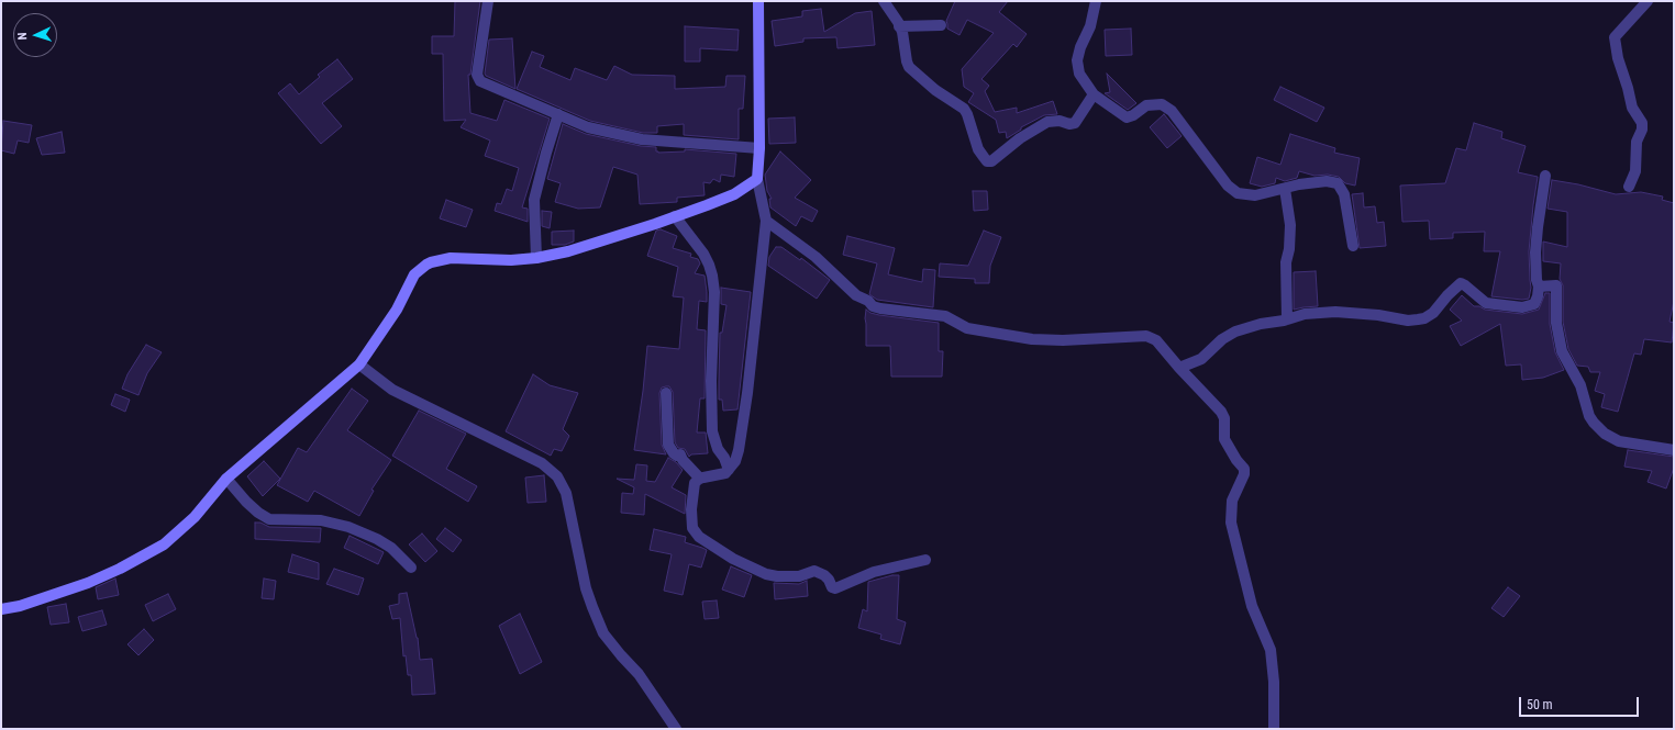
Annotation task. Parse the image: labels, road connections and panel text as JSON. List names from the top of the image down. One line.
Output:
{"scale_bar":"50 m","north":"left"}
